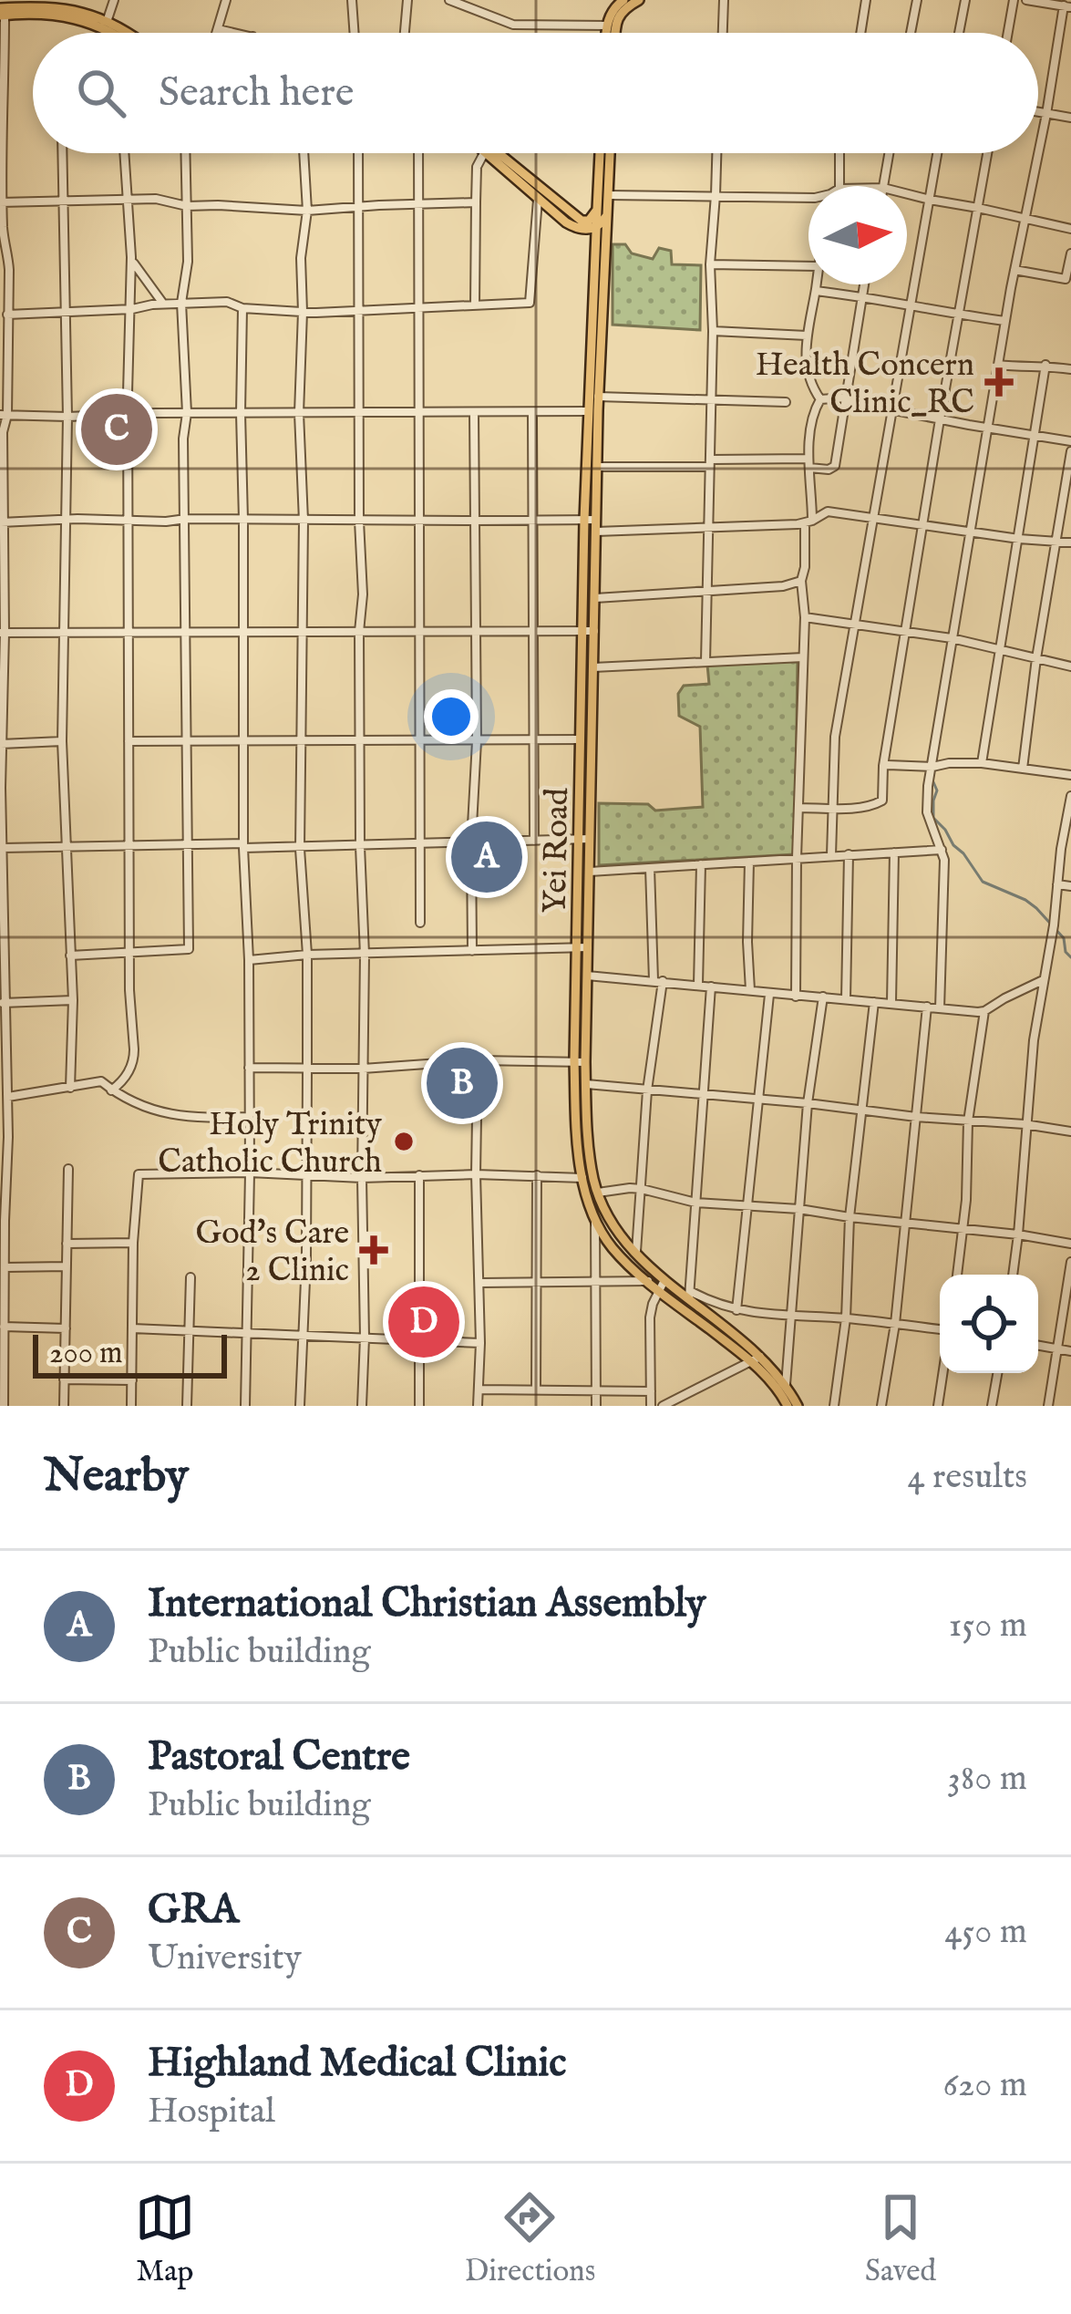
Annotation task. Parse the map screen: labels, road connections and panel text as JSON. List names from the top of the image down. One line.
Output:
{"streets":{"main road":["Yei Road"]},"places":{"health":["Health Concern Clinic_RC","God's Care 2 Clinic"],"other":["Holy Trinity Catholic Church"]},"scale_bar":"200 m","north":"right","page":{"search":"Search here","pins":["C","A","B","D"],"scale":"200 m","heading":["Nearby","4 results"],"list":[{"mark":"A","name":"International Christian Assembly","note":"Public building","value":"150 m"},{"mark":"B","name":"Pastoral Centre","note":"Public building","value":"380 m"},{"mark":"C","name":"GRA","note":"University","value":"450 m"},{"mark":"D","name":"Highland Medical Clinic","note":"Hospital","value":"620 m"}],"nav":["Map","Directions","Saved"]}}
